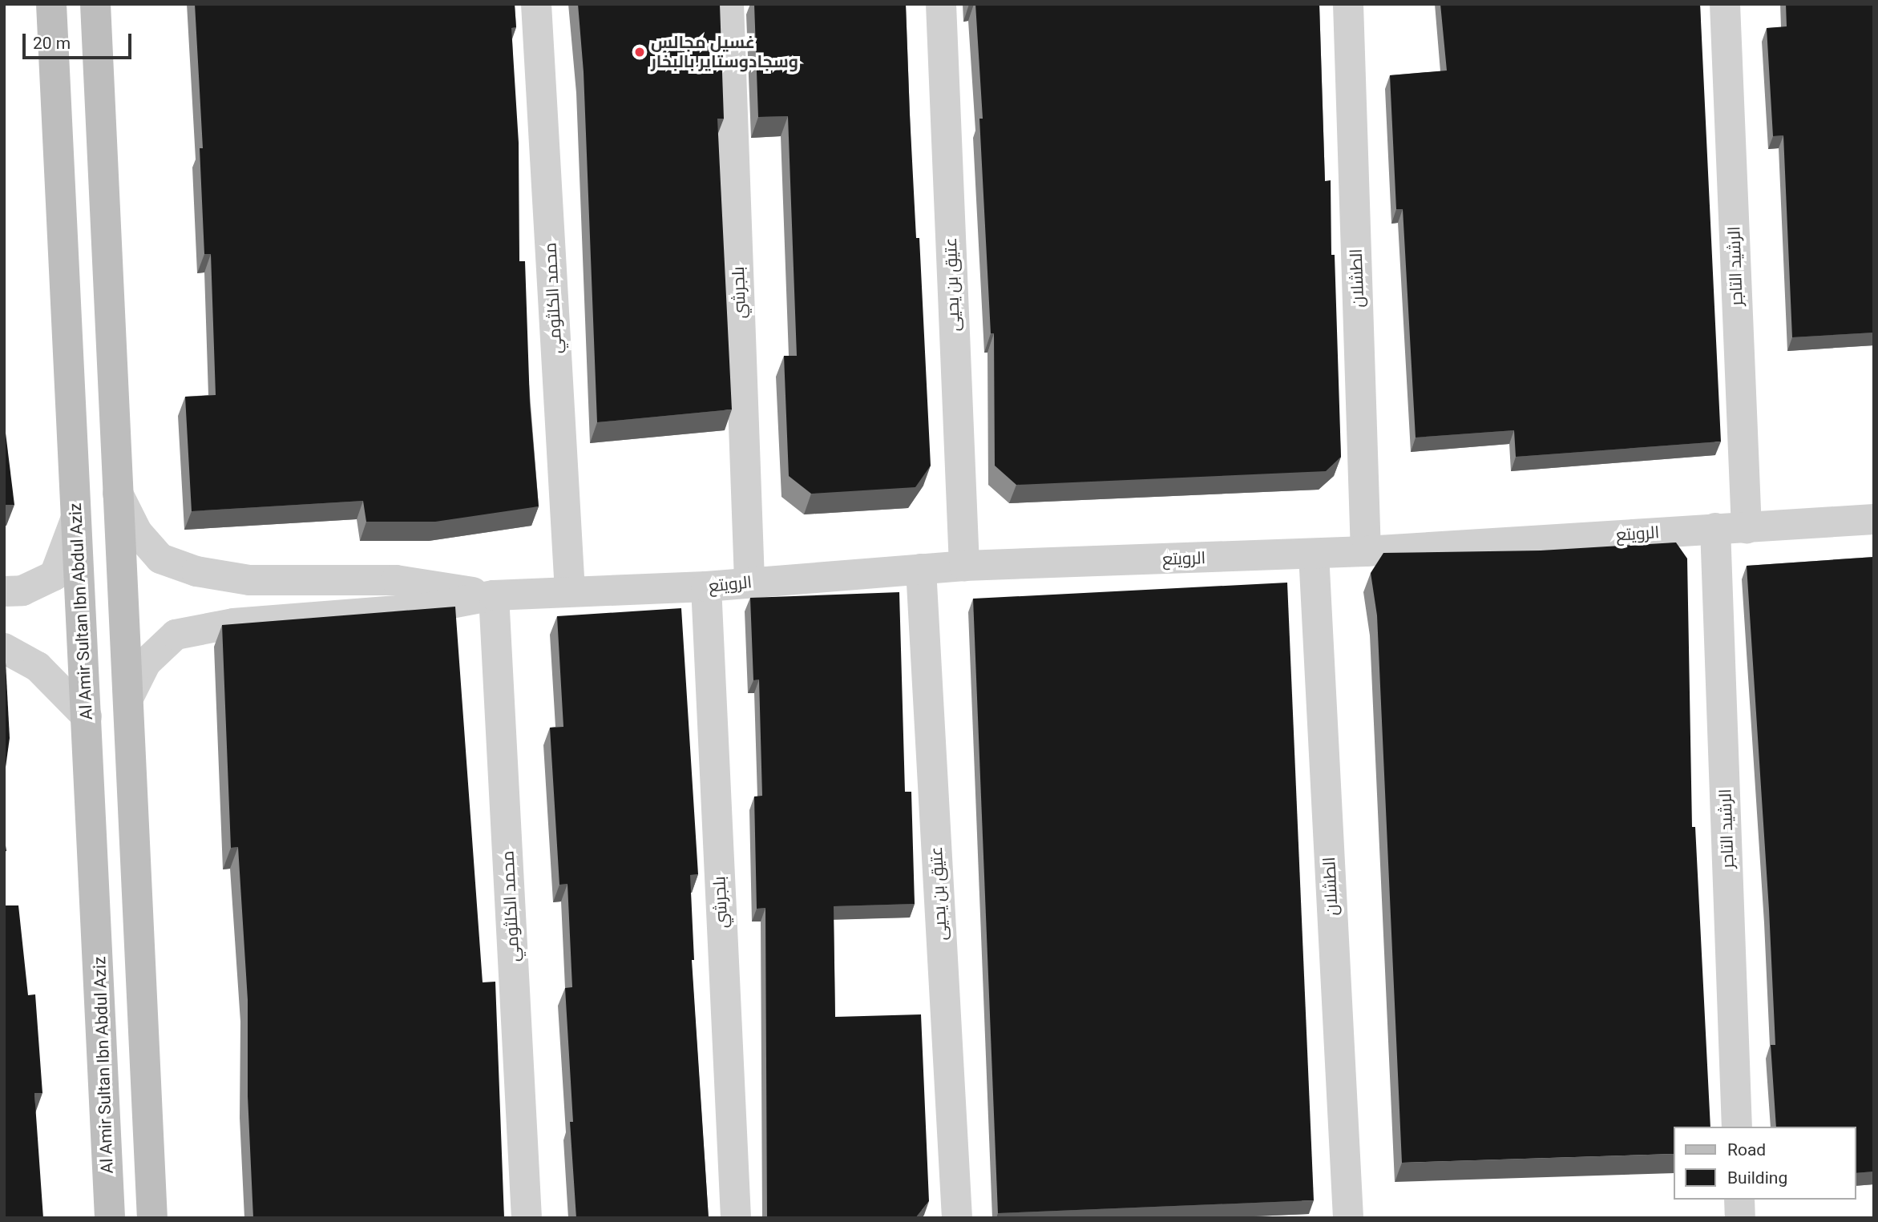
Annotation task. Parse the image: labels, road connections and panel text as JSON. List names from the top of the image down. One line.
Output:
{"streets":{"street":["الرشيد التاجر","الطشلان","عتيق بن يحيى","بلجرشي","محمد الكلثومي","الرويتع","Al Amir Sultan Ibn Abdul Aziz"]},"crossings":[["الرشيد التاجر","الرويتع"],["الطشلان","الرويتع"],["عتيق بن يحيى","الرويتع"],["بلجرشي","الرويتع"],["محمد الكلثومي","الرويتع"]],"places":["غسيل مجالس وسجادوستاير بالبخار"],"legend":["Road","Building"],"scale_bar":"20 m"}
